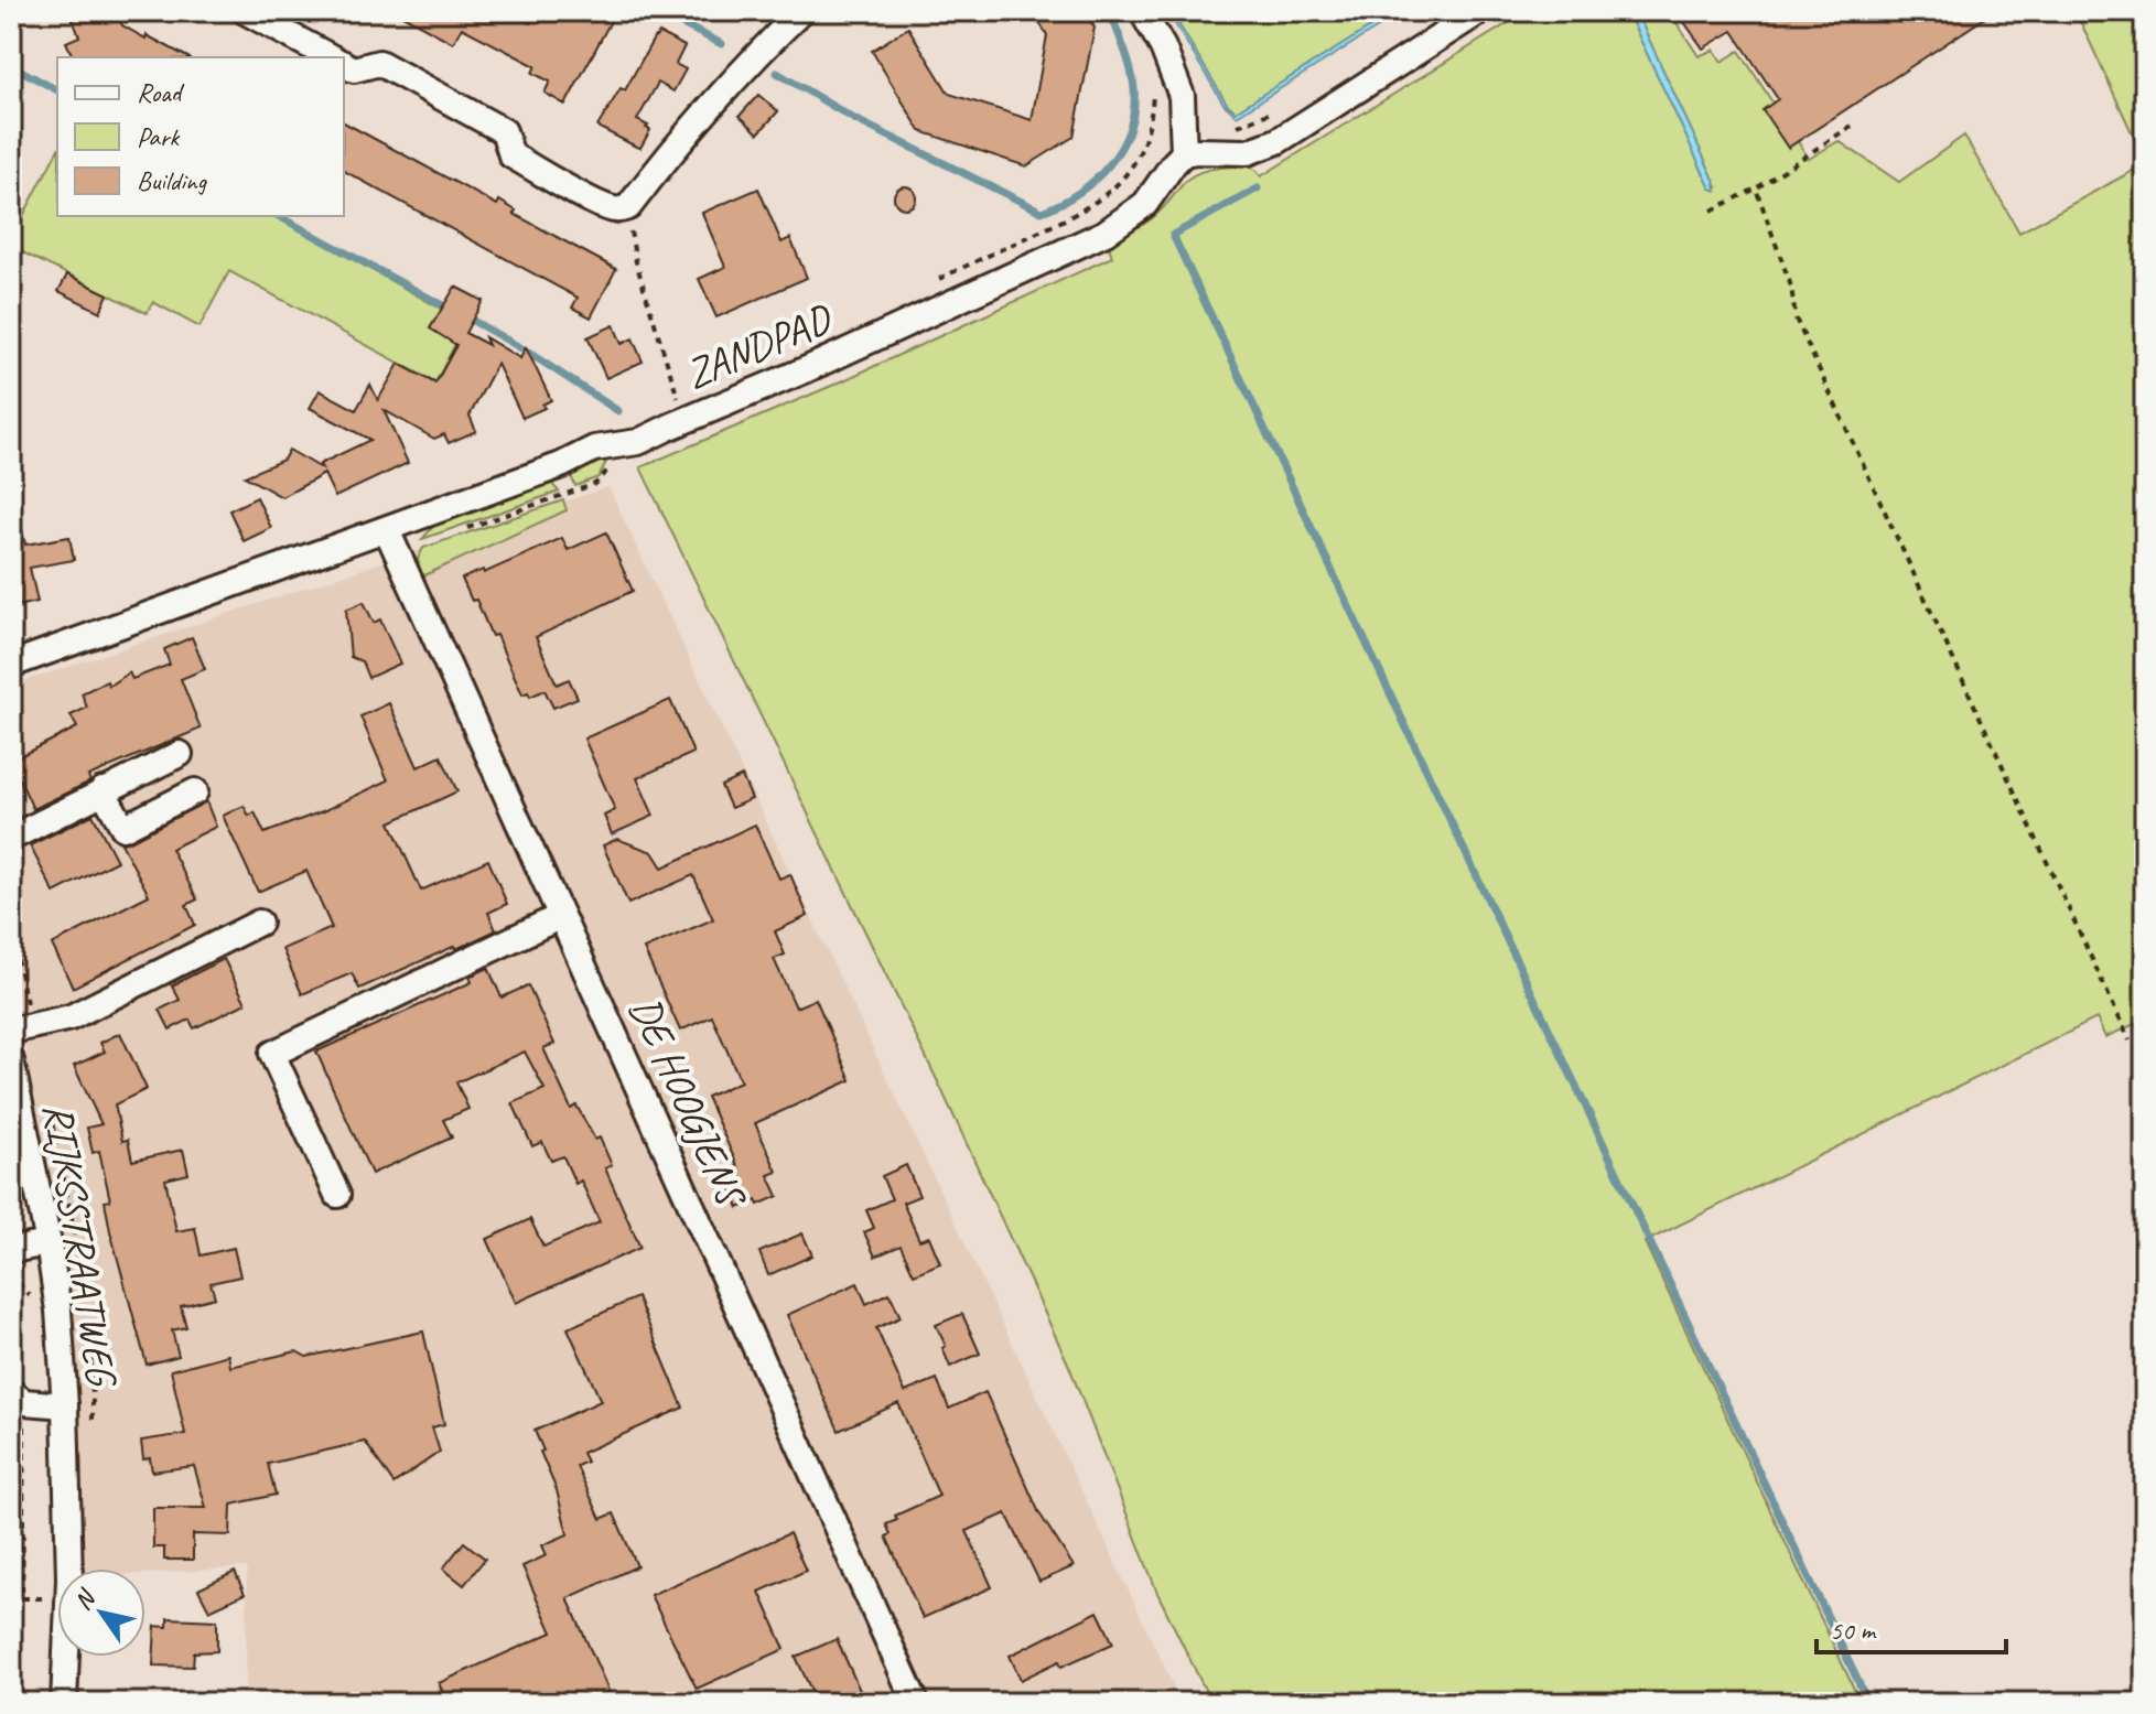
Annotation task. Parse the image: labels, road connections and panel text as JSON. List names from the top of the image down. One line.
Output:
{"streets":{"street":["ZANDPAD","DE HOOGJENS","RIJKSSTRAATWEG"]},"crossings":[["ZANDPAD","DE HOOGJENS"]],"legend":["Road","Park","Building"],"scale_bar":"50 m","north":"top left"}
